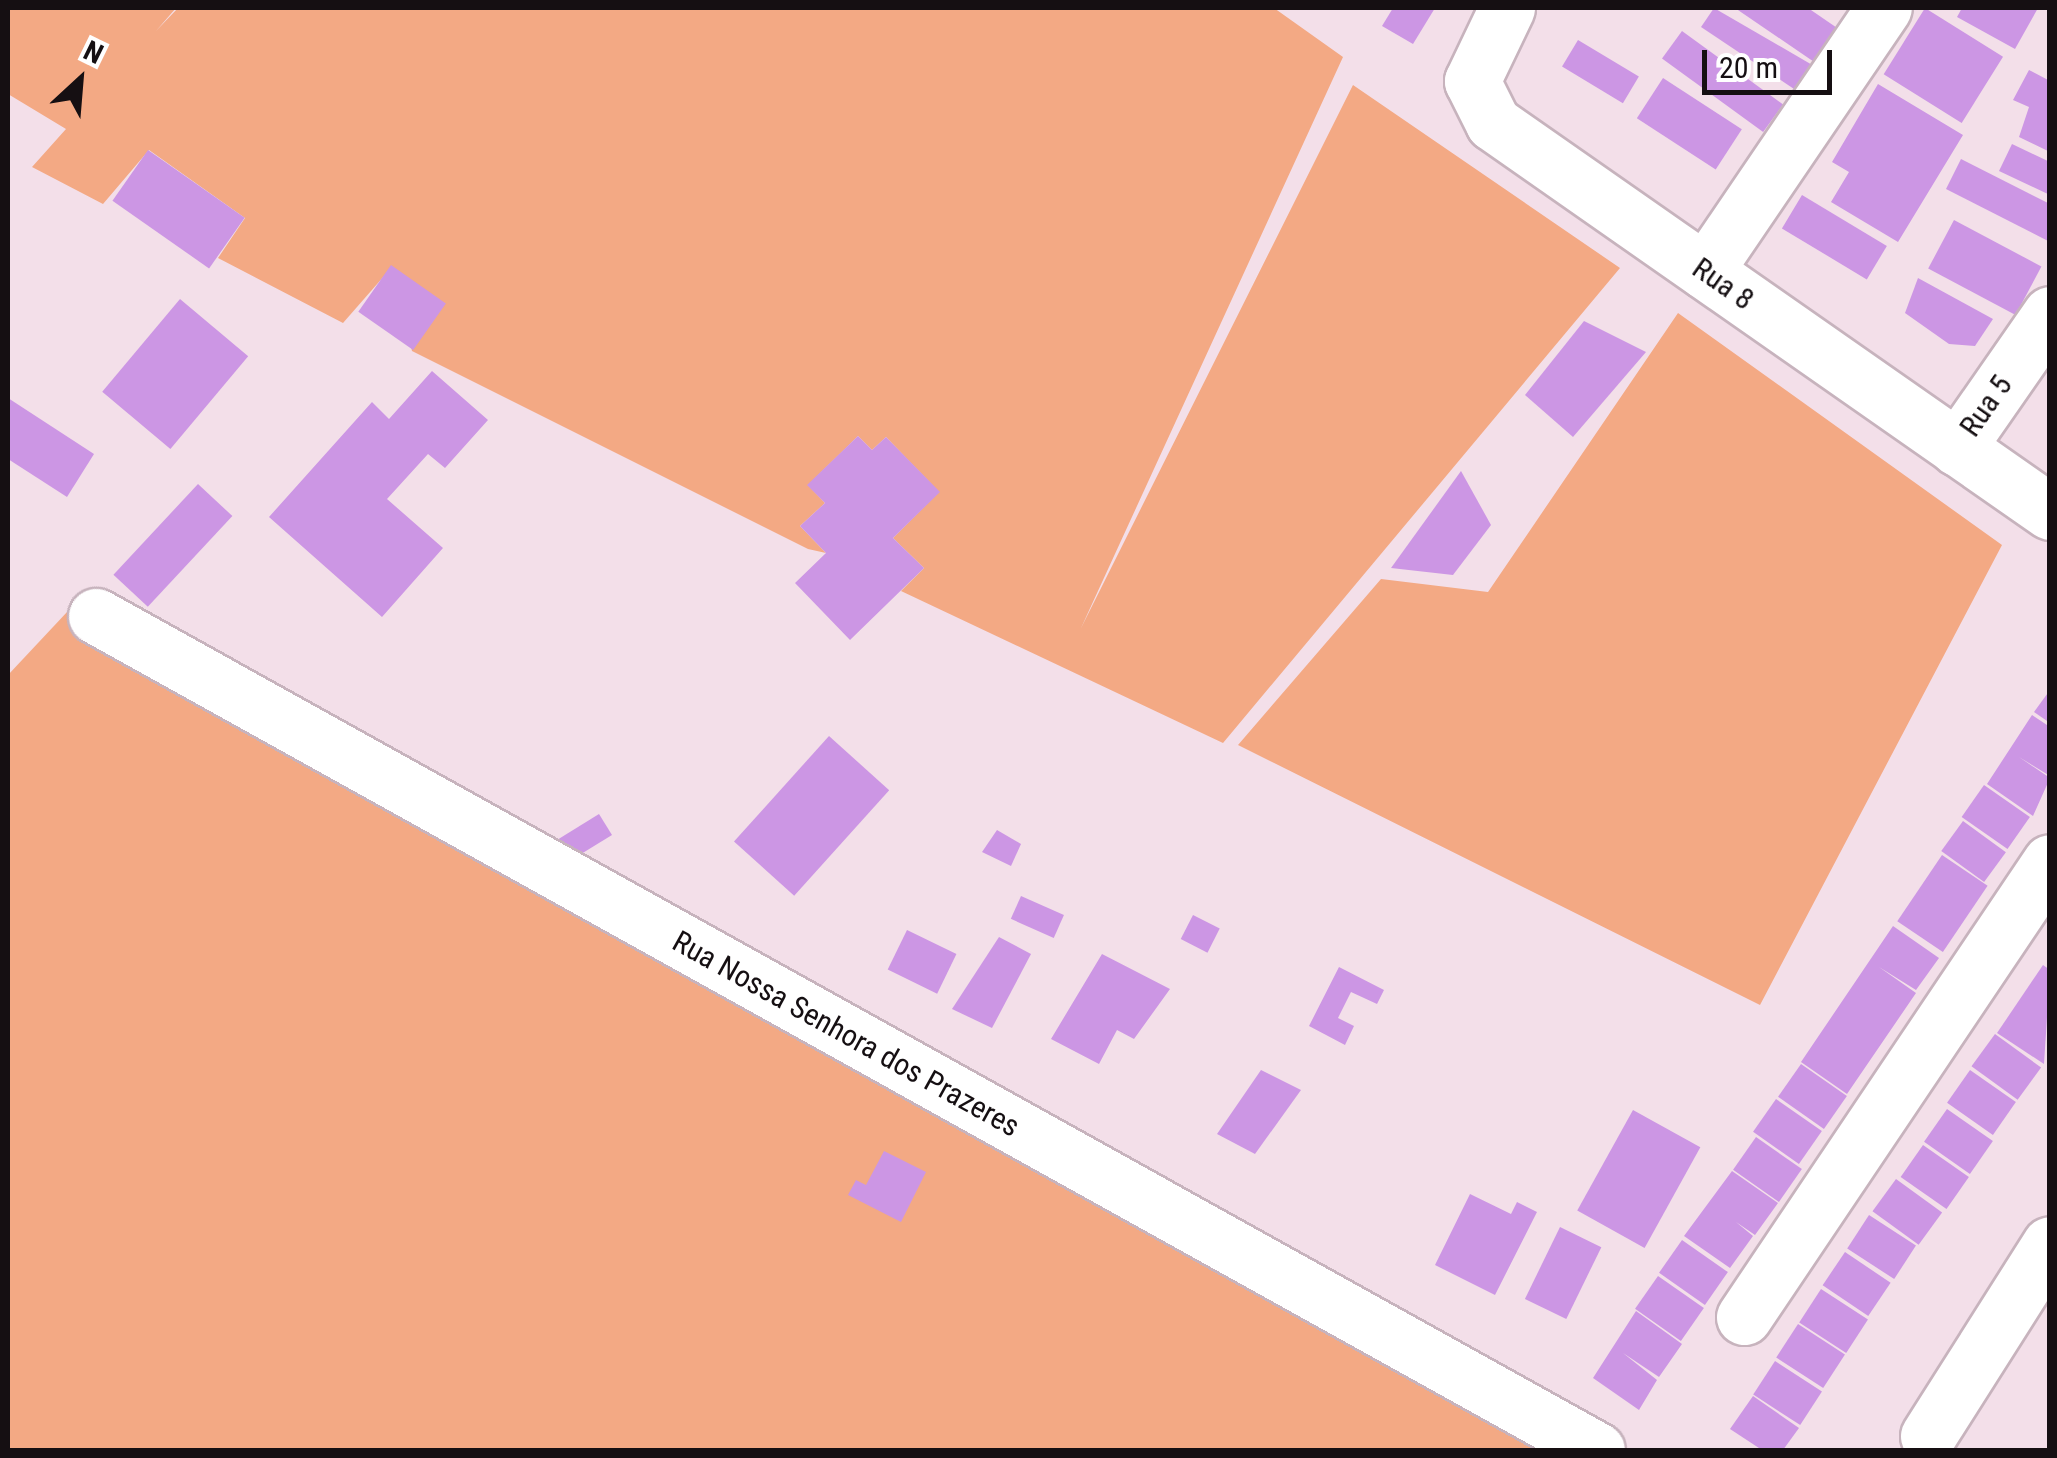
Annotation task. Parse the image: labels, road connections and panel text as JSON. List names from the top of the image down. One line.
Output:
{"streets":{"street":["Rua 8","Rua 5","Rua Nossa Senhora dos Prazeres"]},"crossings":[["Rua 8","Rua 5"]],"scale_bar":"20 m","north":"top right"}
